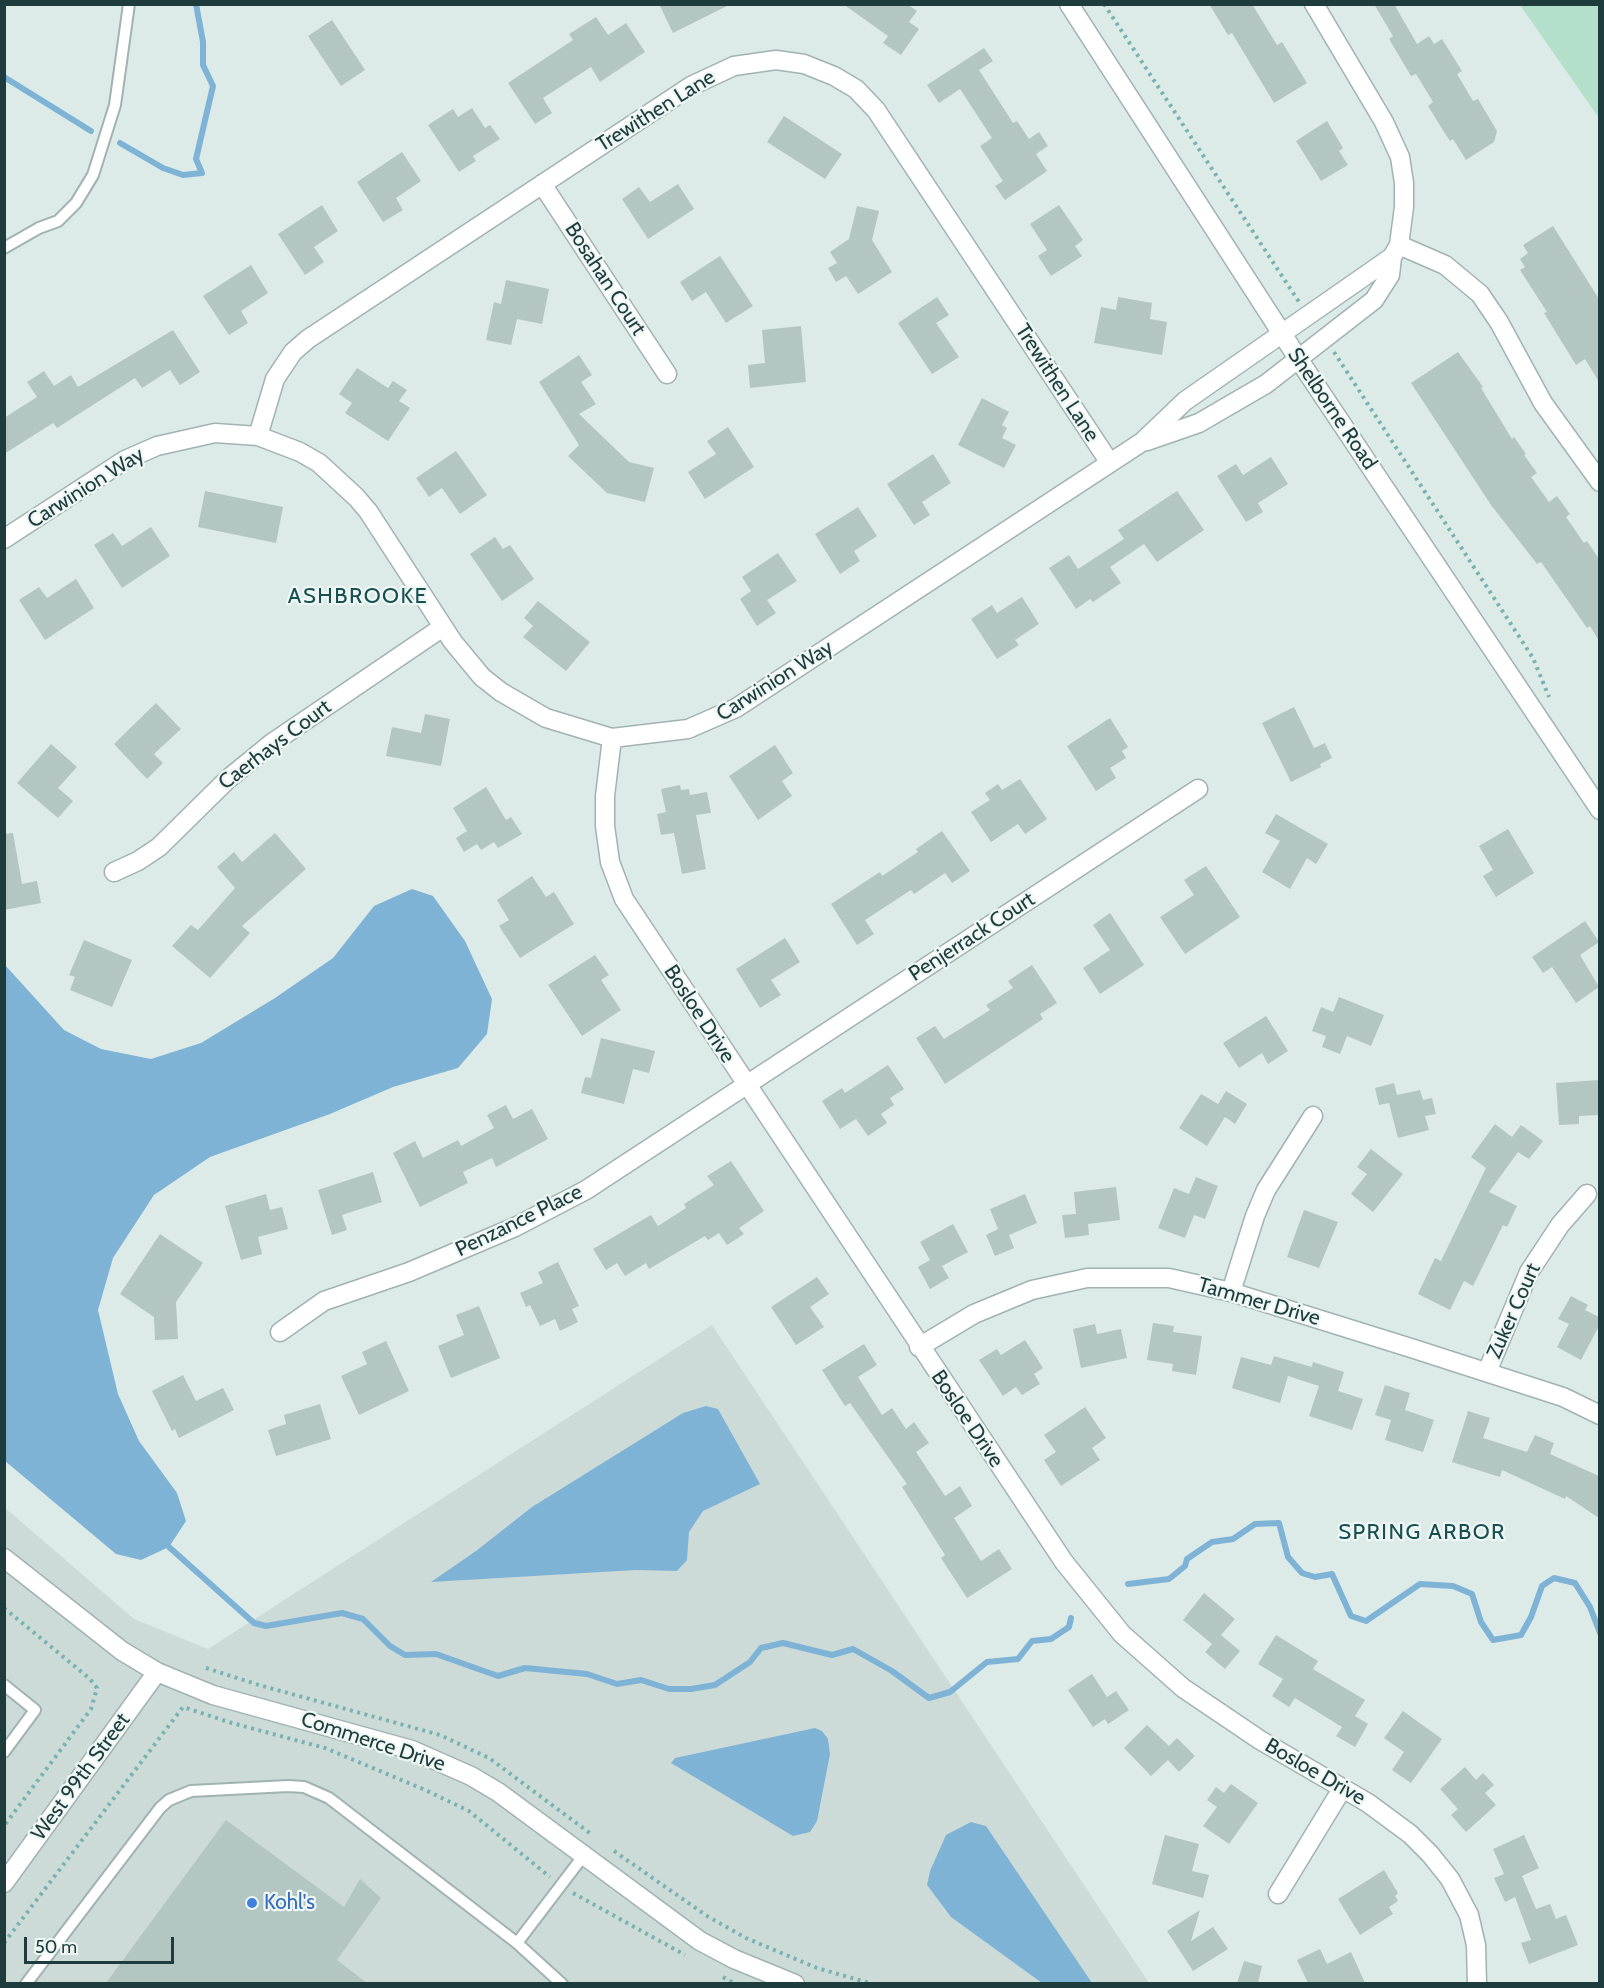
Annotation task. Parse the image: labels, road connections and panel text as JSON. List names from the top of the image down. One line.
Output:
{"streets":{"street":["Trewithen Lane","Bosahan Court","Shelborne Road","Carwinion Way","Caerhays Court","Penjerrack Court","Bosloe Drive","Penzance Place","Tammer Drive","Zuker Court","Commerce Drive","West 99th Street"]},"crossings":[["Trewithen Lane","Bosahan Court"],["Trewithen Lane","Carwinion Way"],["Shelborne Road","Carwinion Way"],["Carwinion Way","Caerhays Court"],["Carwinion Way","Bosloe Drive"],["Penjerrack Court","Bosloe Drive"],["Penjerrack Court","Penzance Place"],["Bosloe Drive","Penzance Place"],["Bosloe Drive","Tammer Drive"],["Tammer Drive","Zuker Court"],["Commerce Drive","West 99th Street"]],"districts":["ASHBROOKE","SPRING ARBOR"],"places":["Kohl's"],"scale_bar":"50 m"}
